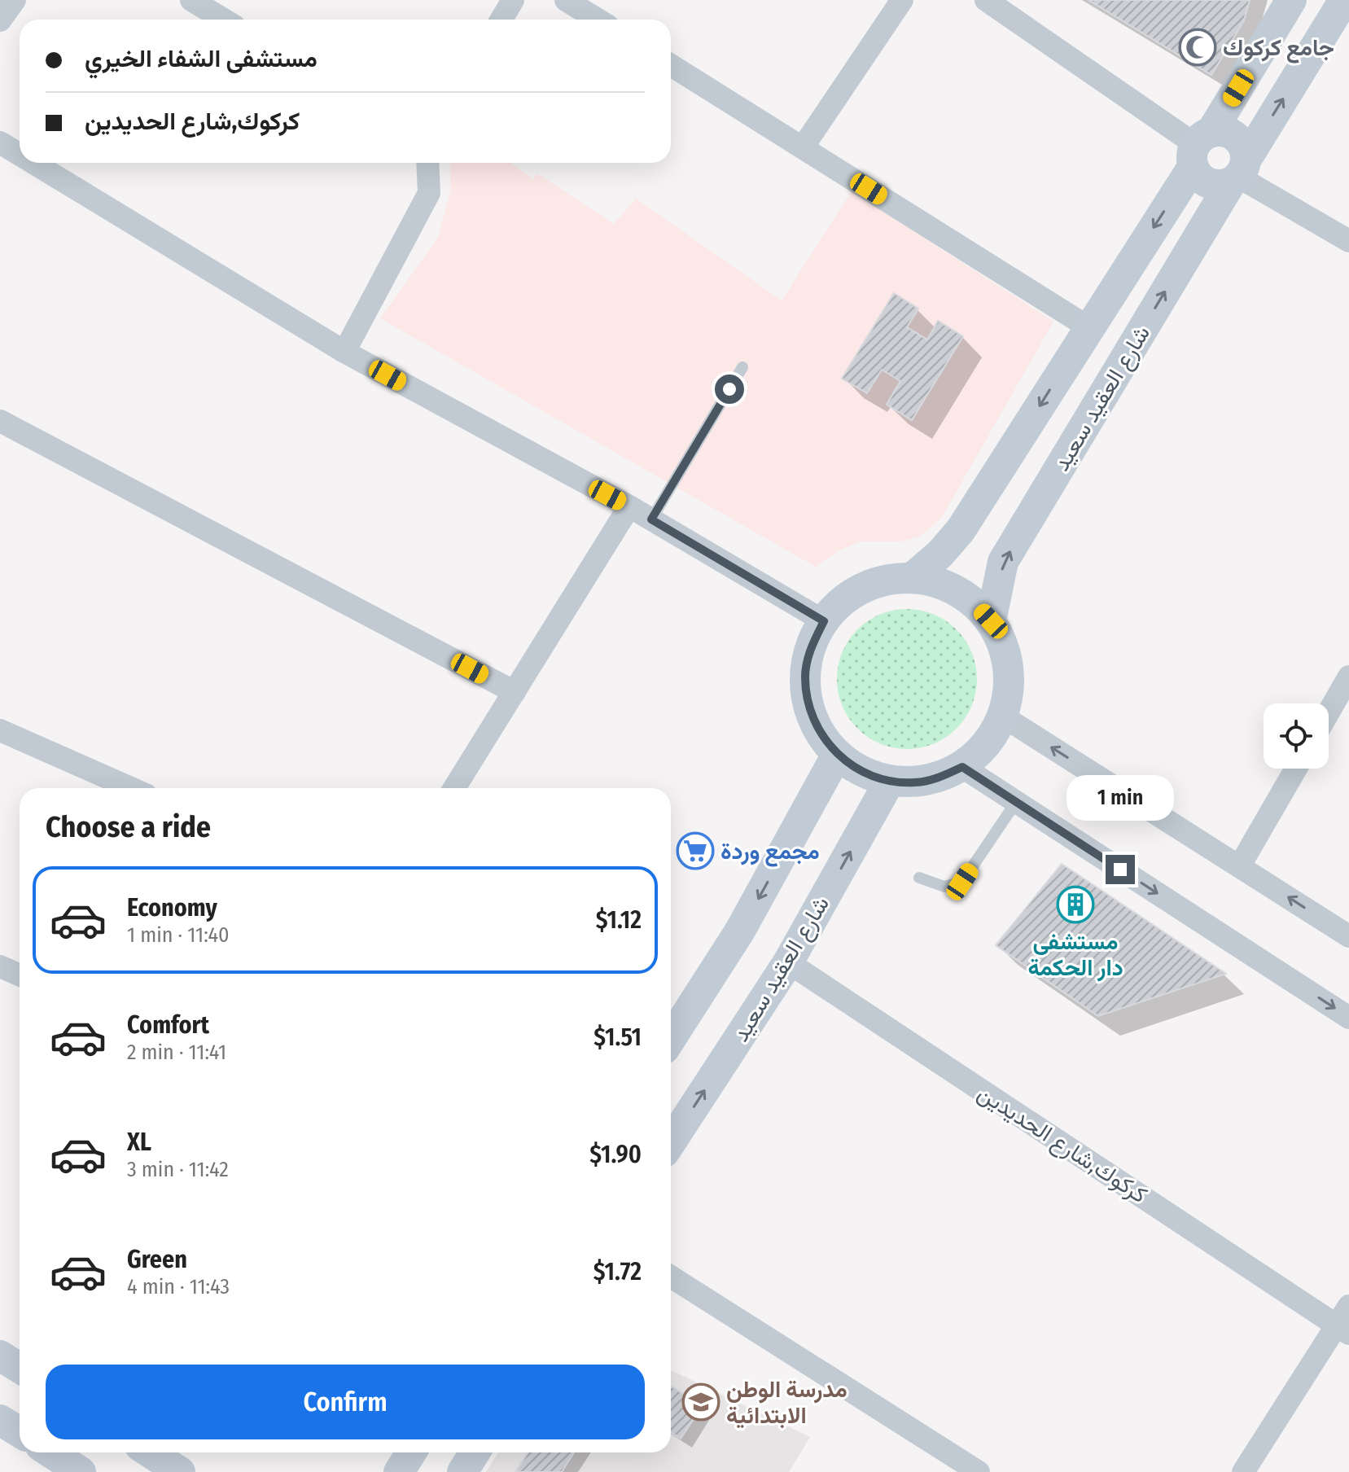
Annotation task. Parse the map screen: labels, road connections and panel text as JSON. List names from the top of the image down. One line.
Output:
{"streets":{"street":["شارع العقيد سعيد","كركوك,شارع الحديدين"]},"crossings":[["شارع العقيد سعيد","كركوك,شارع الحديدين"]],"places":{"mosque":["جامع كركوك"],"supermarket":["مجمع وردة"],"building":["مستشفى دار الحكمة"],"school or university":["مدرسة الوطن الابتدائية"]},"page":{"banner":["مستشفى الشفاء الخيري","كركوك,شارع الحديدين"],"bubble":"1 min","heading":"Choose a ride","list":[{"name":"Economy","note":"1 min · 11:40","value":"$1.12"},{"name":"Comfort","note":"2 min · 11:41","value":"$1.51"},{"name":"XL","note":"3 min · 11:42","value":"$1.90"},{"name":"Green","note":"4 min · 11:43","value":"$1.72"}],"buttons":"Confirm"}}
